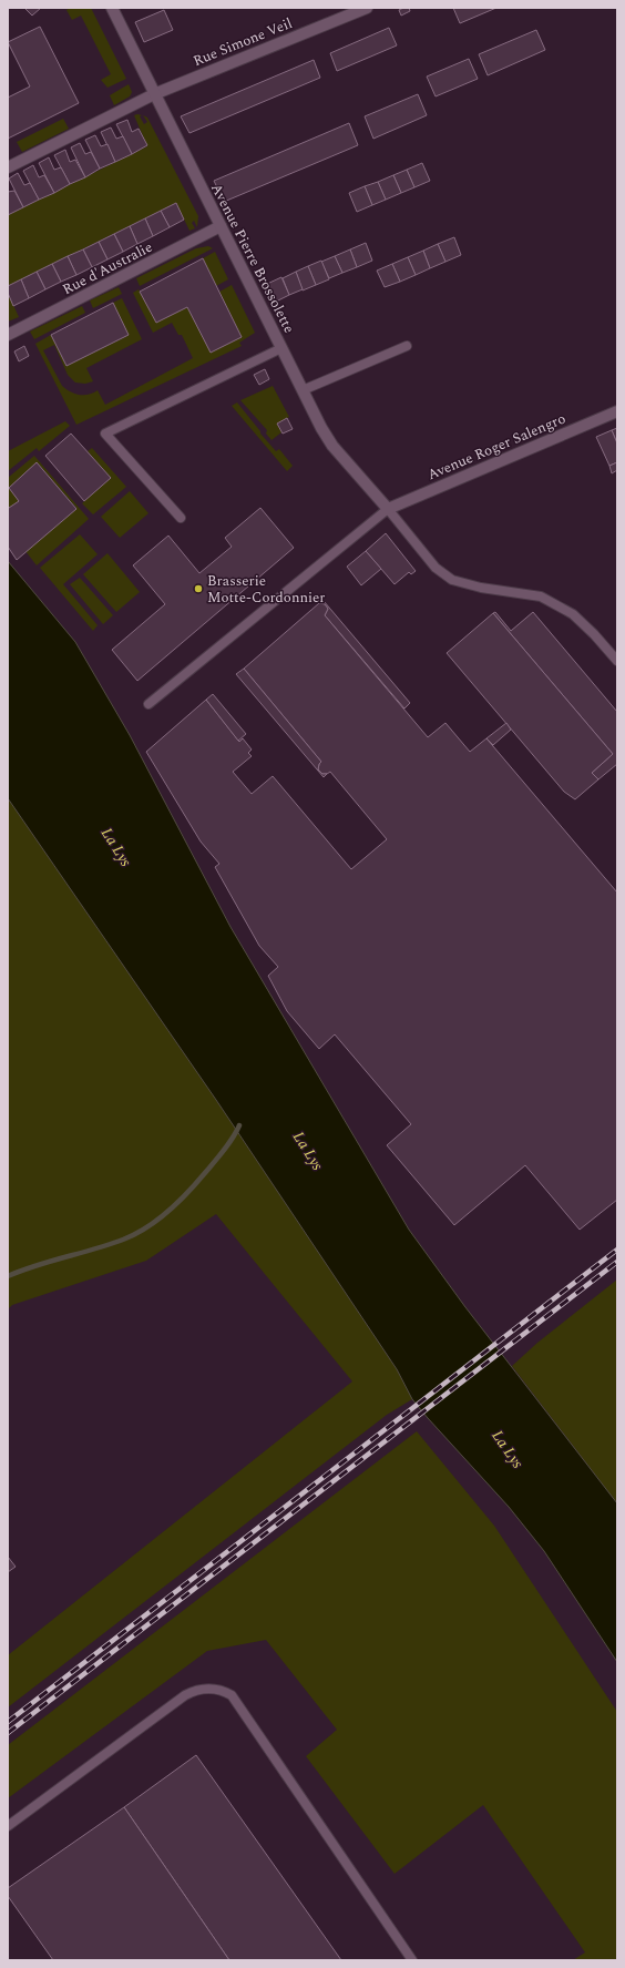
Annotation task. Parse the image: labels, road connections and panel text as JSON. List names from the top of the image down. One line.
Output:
{"streets":{"street":["Rue Simone Veil","Avenue Pierre Brossolette","Rue d'Australie","Avenue Roger Salengro"]},"crossings":[["Rue Simone Veil","Avenue Pierre Brossolette"],["Avenue Pierre Brossolette","Rue d'Australie"],["Avenue Pierre Brossolette","Avenue Roger Salengro"]],"water":["La Lys"],"places":["Brasserie Motte-Cordonnier"]}
